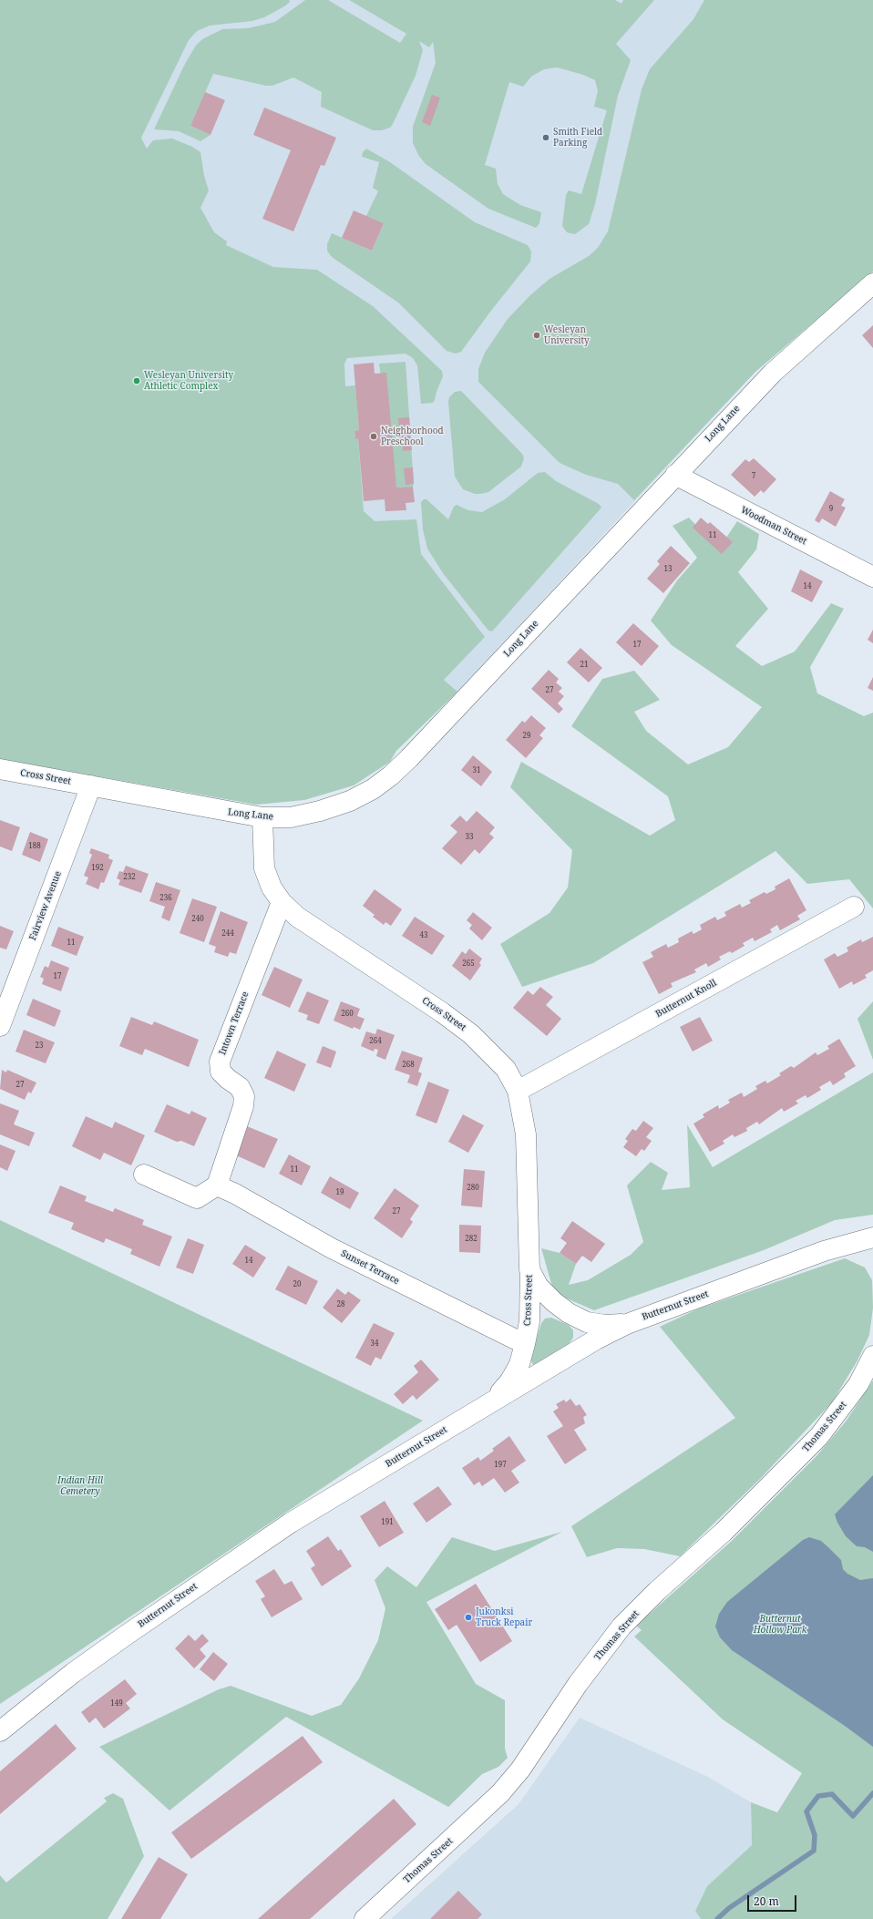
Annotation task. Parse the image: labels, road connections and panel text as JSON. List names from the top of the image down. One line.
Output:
{"streets":{"street":["Long Lane","Woodman Street","Cross Street","Fairview Avenue","Butternut Knoll","Intown Terrace","Sunset Terrace","Butternut Street","Thomas Street"]},"crossings":[["Long Lane","Woodman Street"],["Long Lane","Cross Street"],["Long Lane","Fairview Avenue"],["Cross Street","Fairview Avenue"],["Cross Street","Butternut Knoll"],["Cross Street","Intown Terrace"],["Cross Street","Sunset Terrace"],["Cross Street","Butternut Street"],["Intown Terrace","Sunset Terrace"]],"parks":["Indian Hill Cemetery","Butternut Hollow Park"],"places":["Smith Field Parking","Wesleyan University","Wesleyan University Athletic Complex","Neighborhood Preschool","Jukonksi Truck Repair"],"house_numbers":["7","9","11","13","14","17","21","27","29","31","33","188","192","232","236","240","244","43","11","265","17","260","264","23","268","27","11","280","19","27","282","14","20","28","34","197","191","149"],"scale_bar":"20 m"}
